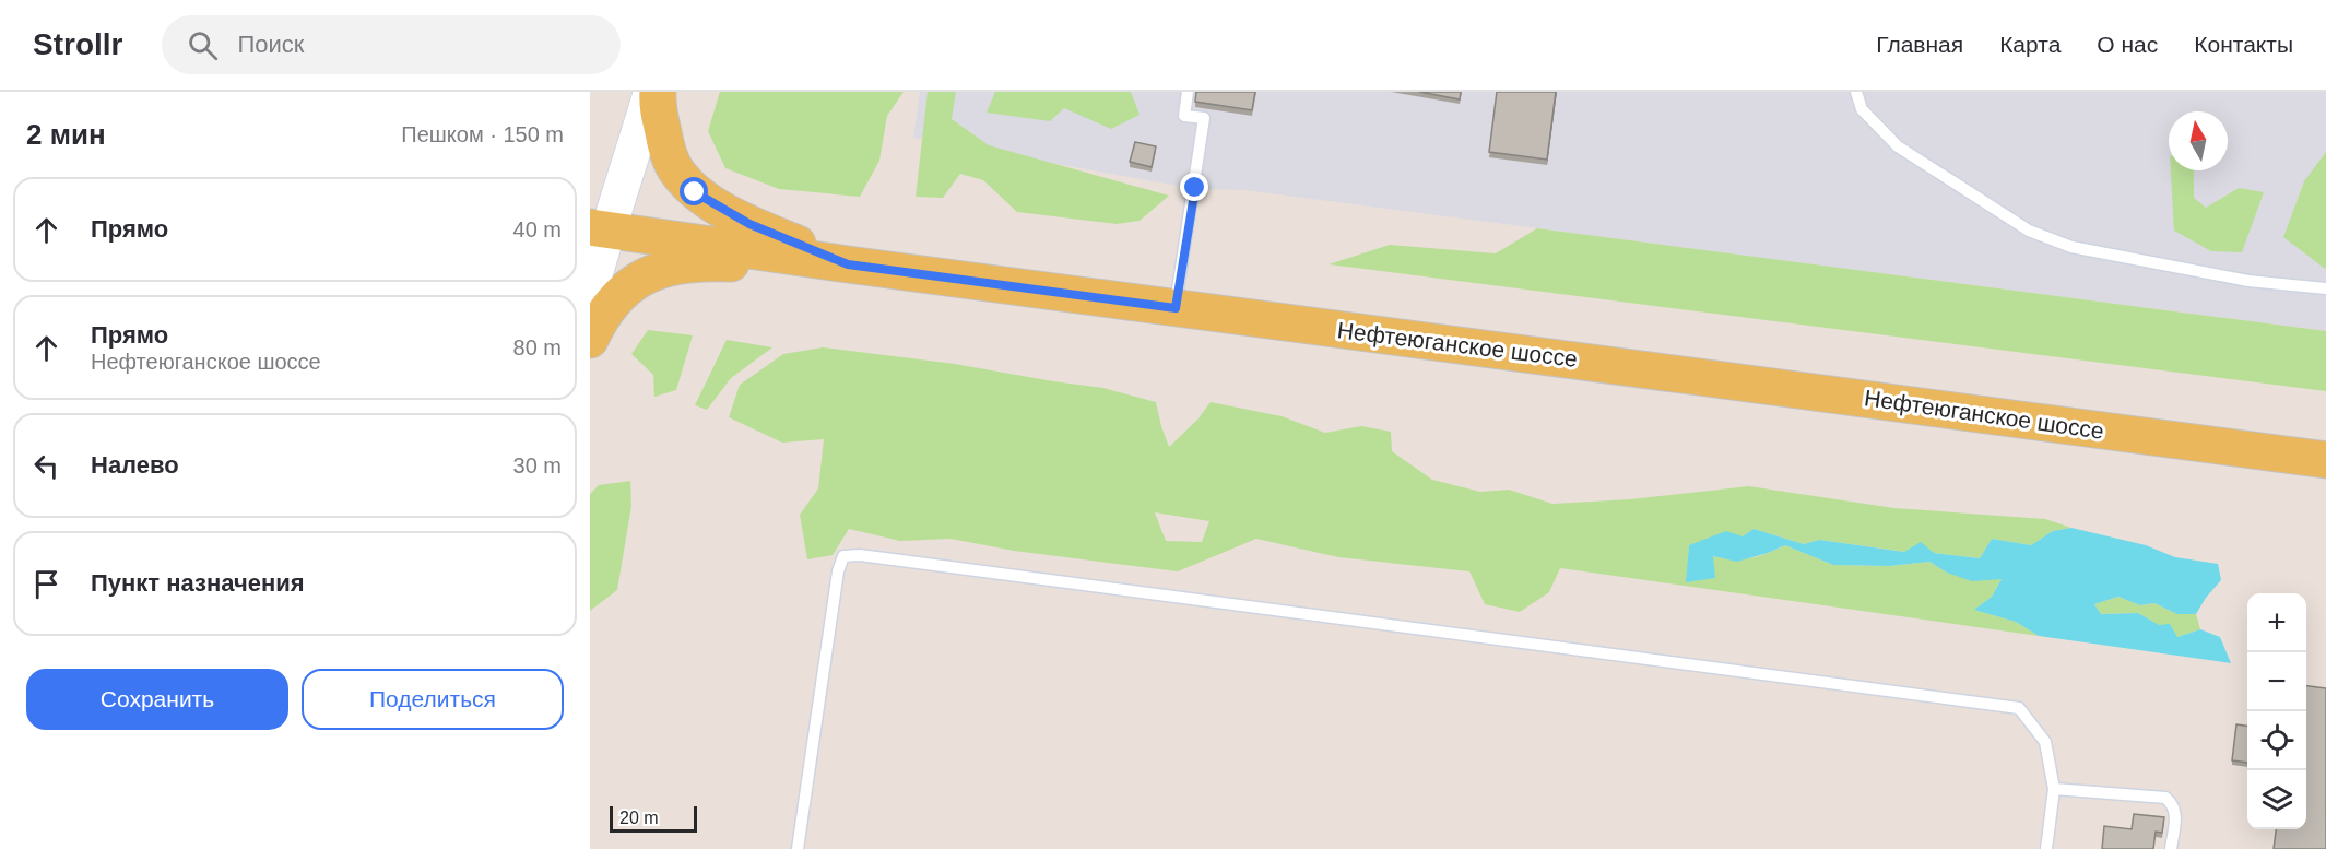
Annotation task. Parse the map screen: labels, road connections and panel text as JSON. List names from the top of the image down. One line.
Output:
{"streets":{"main road":["Нефтеюганское шоссе"]},"scale_bar":"20 m","north":"top","page":{"header":"Strollr","search":"Поиск","nav":["Главная","Карта","О нас","Контакты"],"heading":["2 мин","Пешком · 150 m"],"list":[["Прямо","40 m"],["Прямо","Нефтеюганское шоссе","80 m"],["Налево","30 m"],"Пункт назначения"],"map_buttons":["+","−"],"buttons":["Сохранить","Поделиться"],"scale":"20 m"}}
